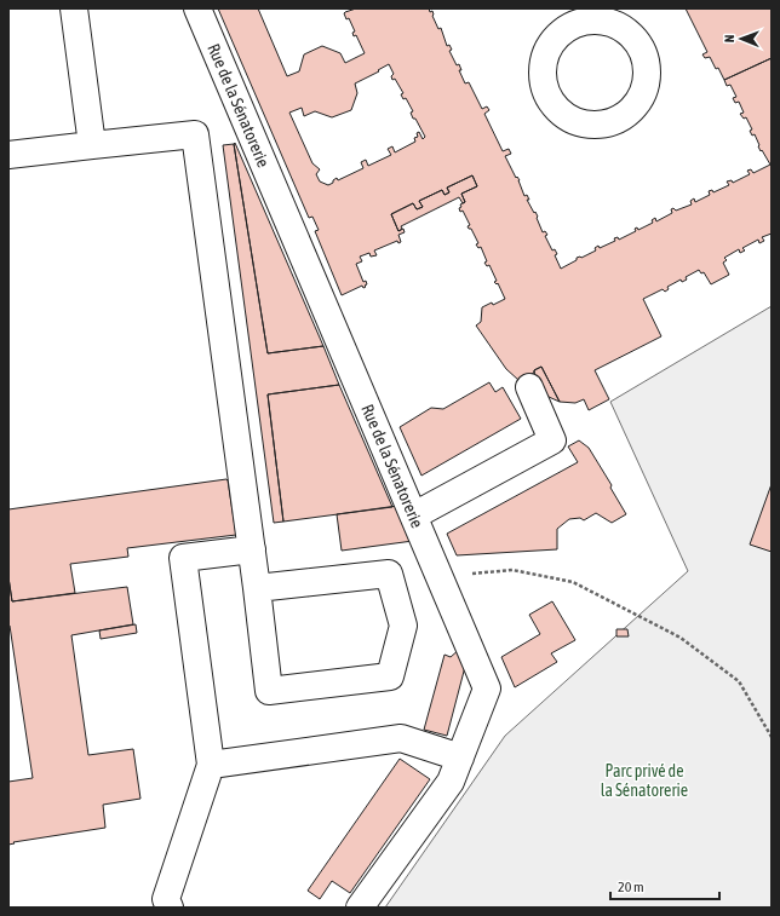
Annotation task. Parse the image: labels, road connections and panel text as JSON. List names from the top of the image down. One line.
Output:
{"streets":{"street":["Rue de la Sénatorerie"]},"parks":["Parc privé de la Sénatorerie"],"scale_bar":"20 m","north":"left"}
